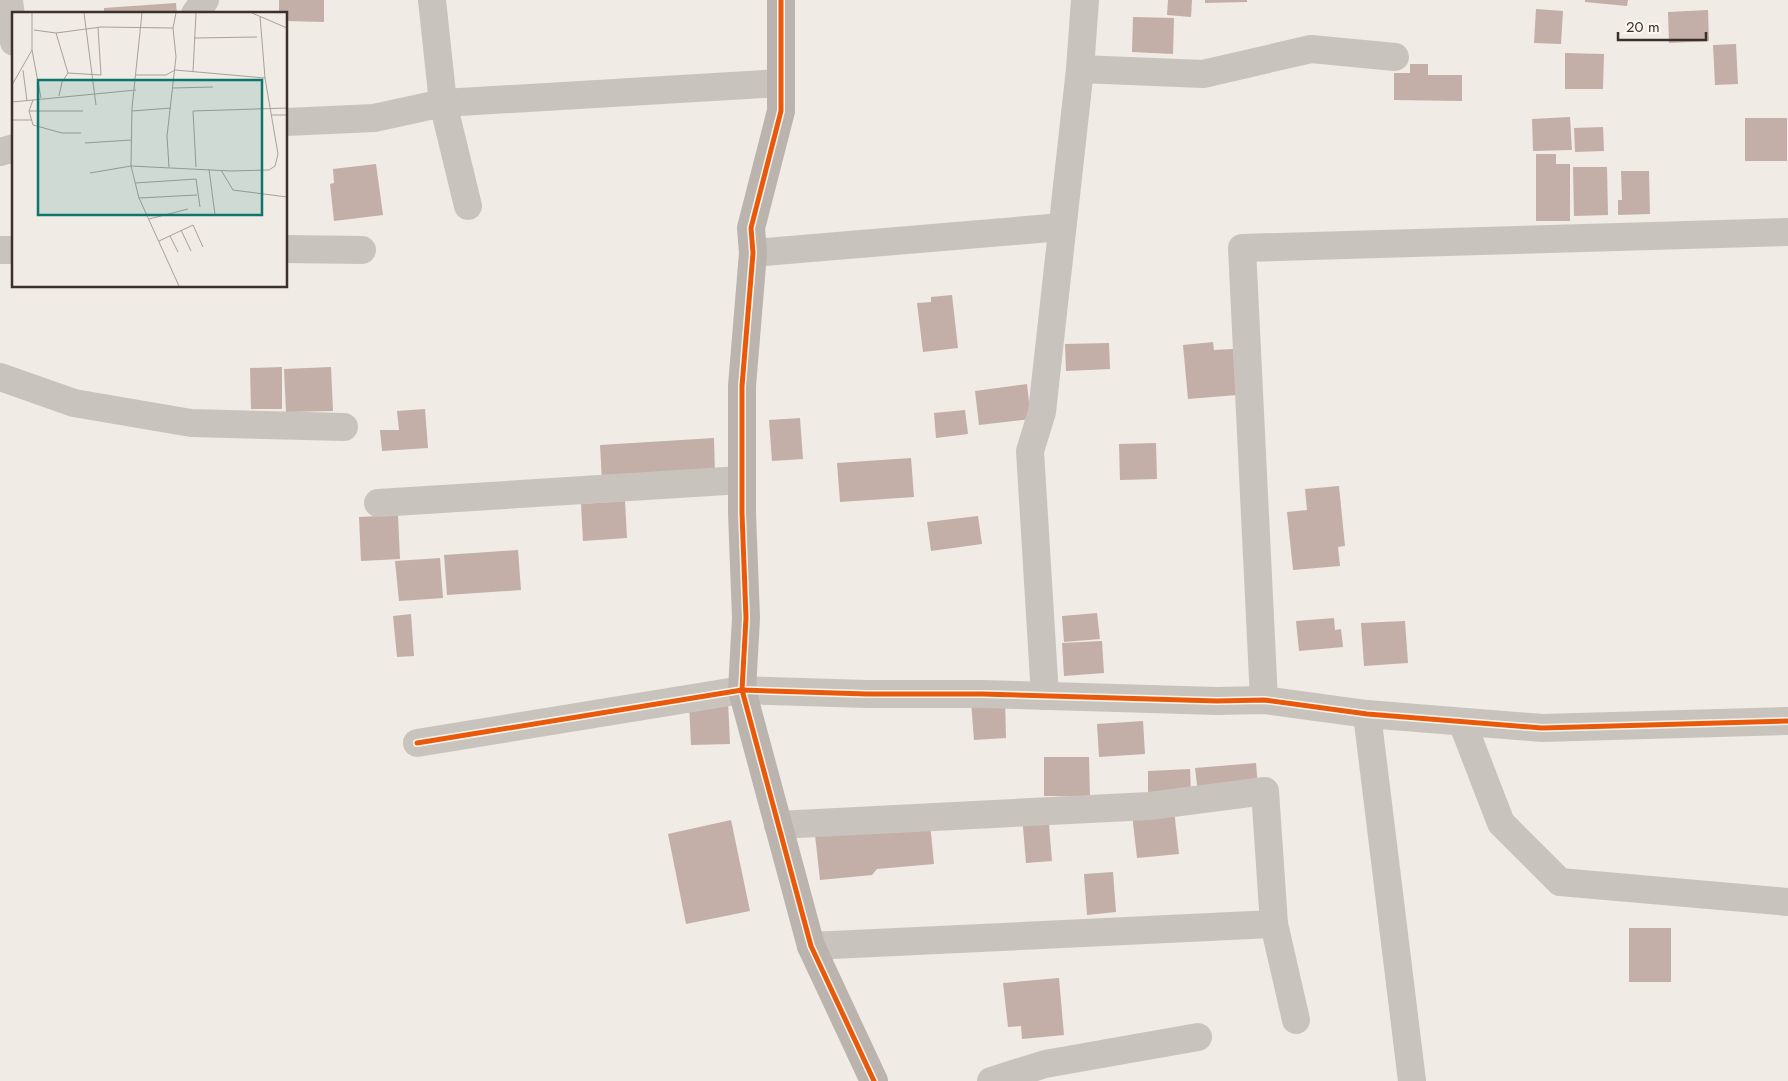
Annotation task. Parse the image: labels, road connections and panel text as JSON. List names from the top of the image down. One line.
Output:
{"scale_bar":"20 m"}
